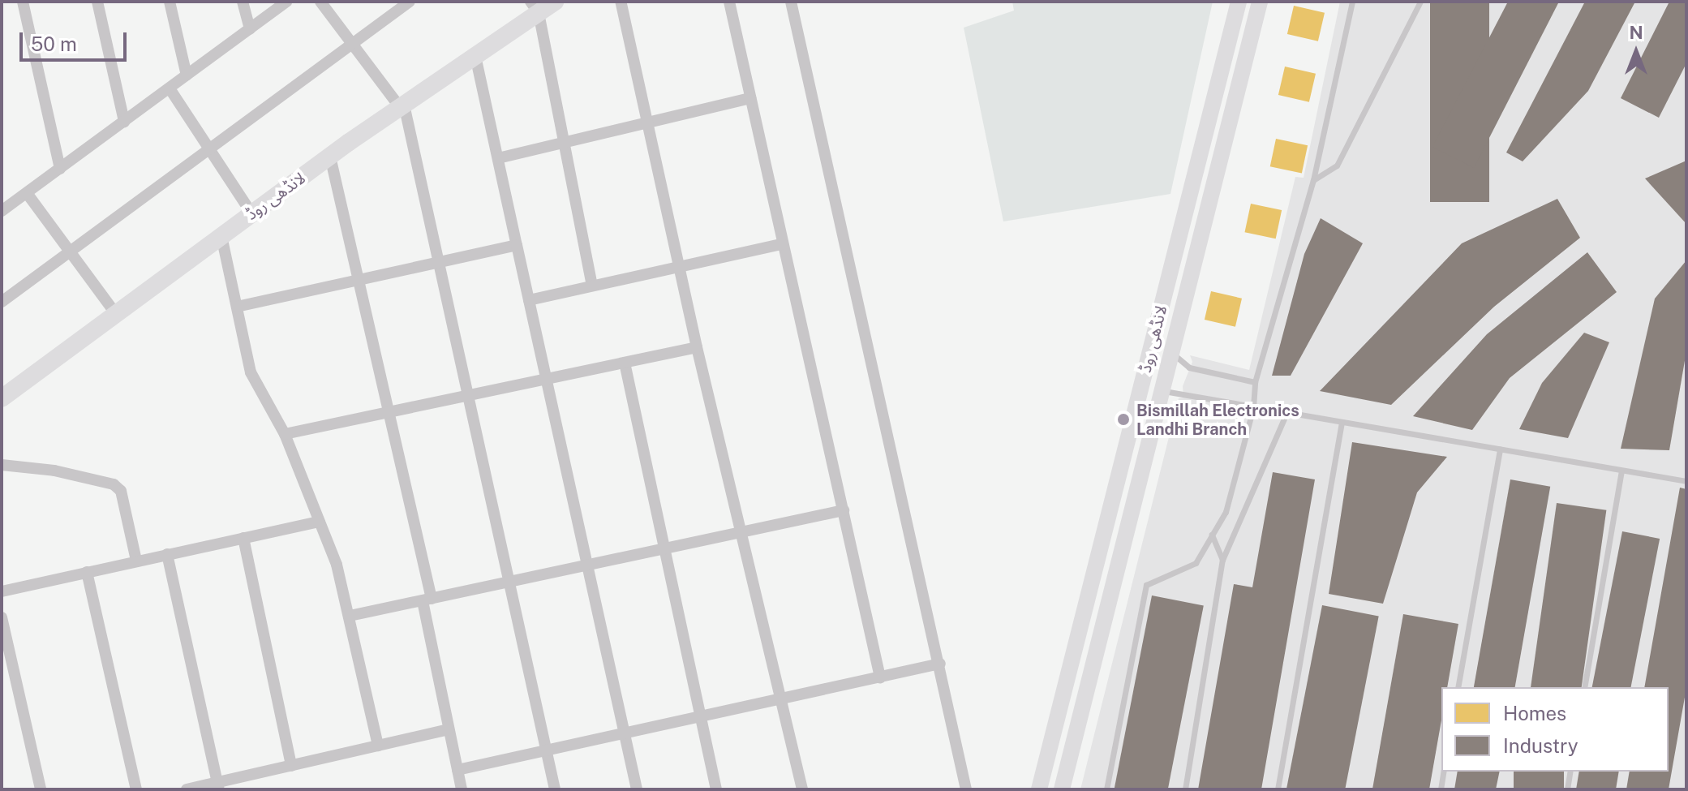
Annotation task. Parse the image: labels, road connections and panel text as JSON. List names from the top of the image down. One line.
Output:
{"streets":{"main road":["لانڈھی روڈ"]},"places":["Bismillah Electronics Landhi Branch"],"legend":["Homes","Industry"],"scale_bar":"50 m","north":"top"}
